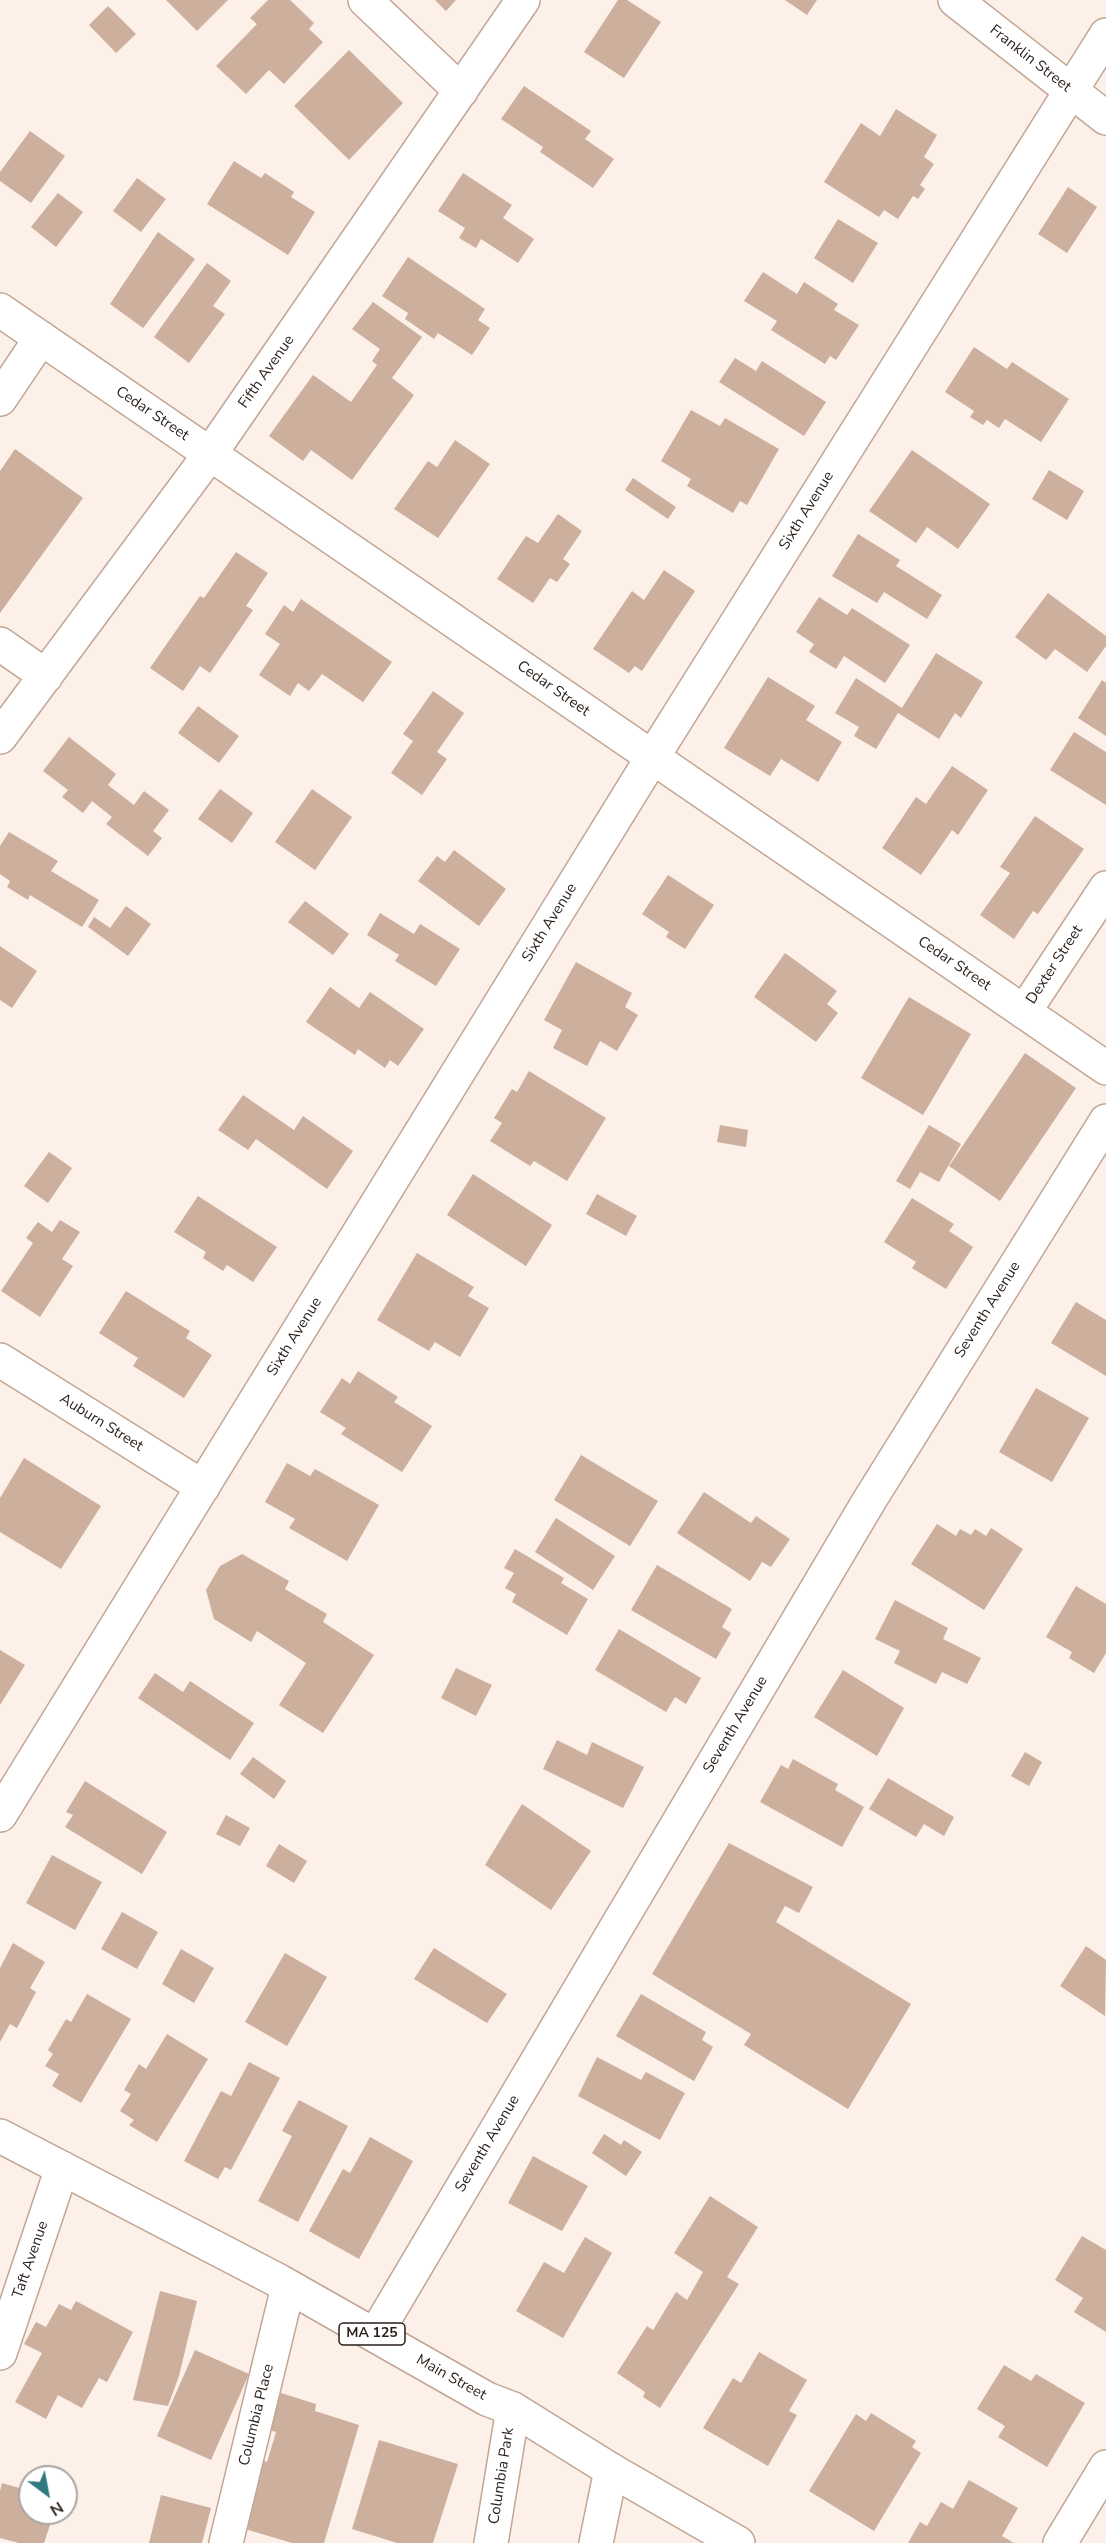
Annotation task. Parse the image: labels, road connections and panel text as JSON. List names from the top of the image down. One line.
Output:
{"streets":{"street":["Franklin Street","Fifth Avenue","Cedar Street","Sixth Avenue","Dexter Street","Seventh Avenue","Auburn Street","Taft Avenue","MA 125","Main Street","Columbia Place","Columbia Park"]},"crossings":[["Franklin Street","Sixth Avenue"],["Fifth Avenue","Cedar Street"],["Cedar Street","Sixth Avenue"],["Cedar Street","Dexter Street"],["Sixth Avenue","Auburn Street"],["Seventh Avenue","Main Street"],["Taft Avenue","Main Street"],["Main Street","Columbia Place"],["Main Street","Columbia Park"]],"north":"bottom right"}
